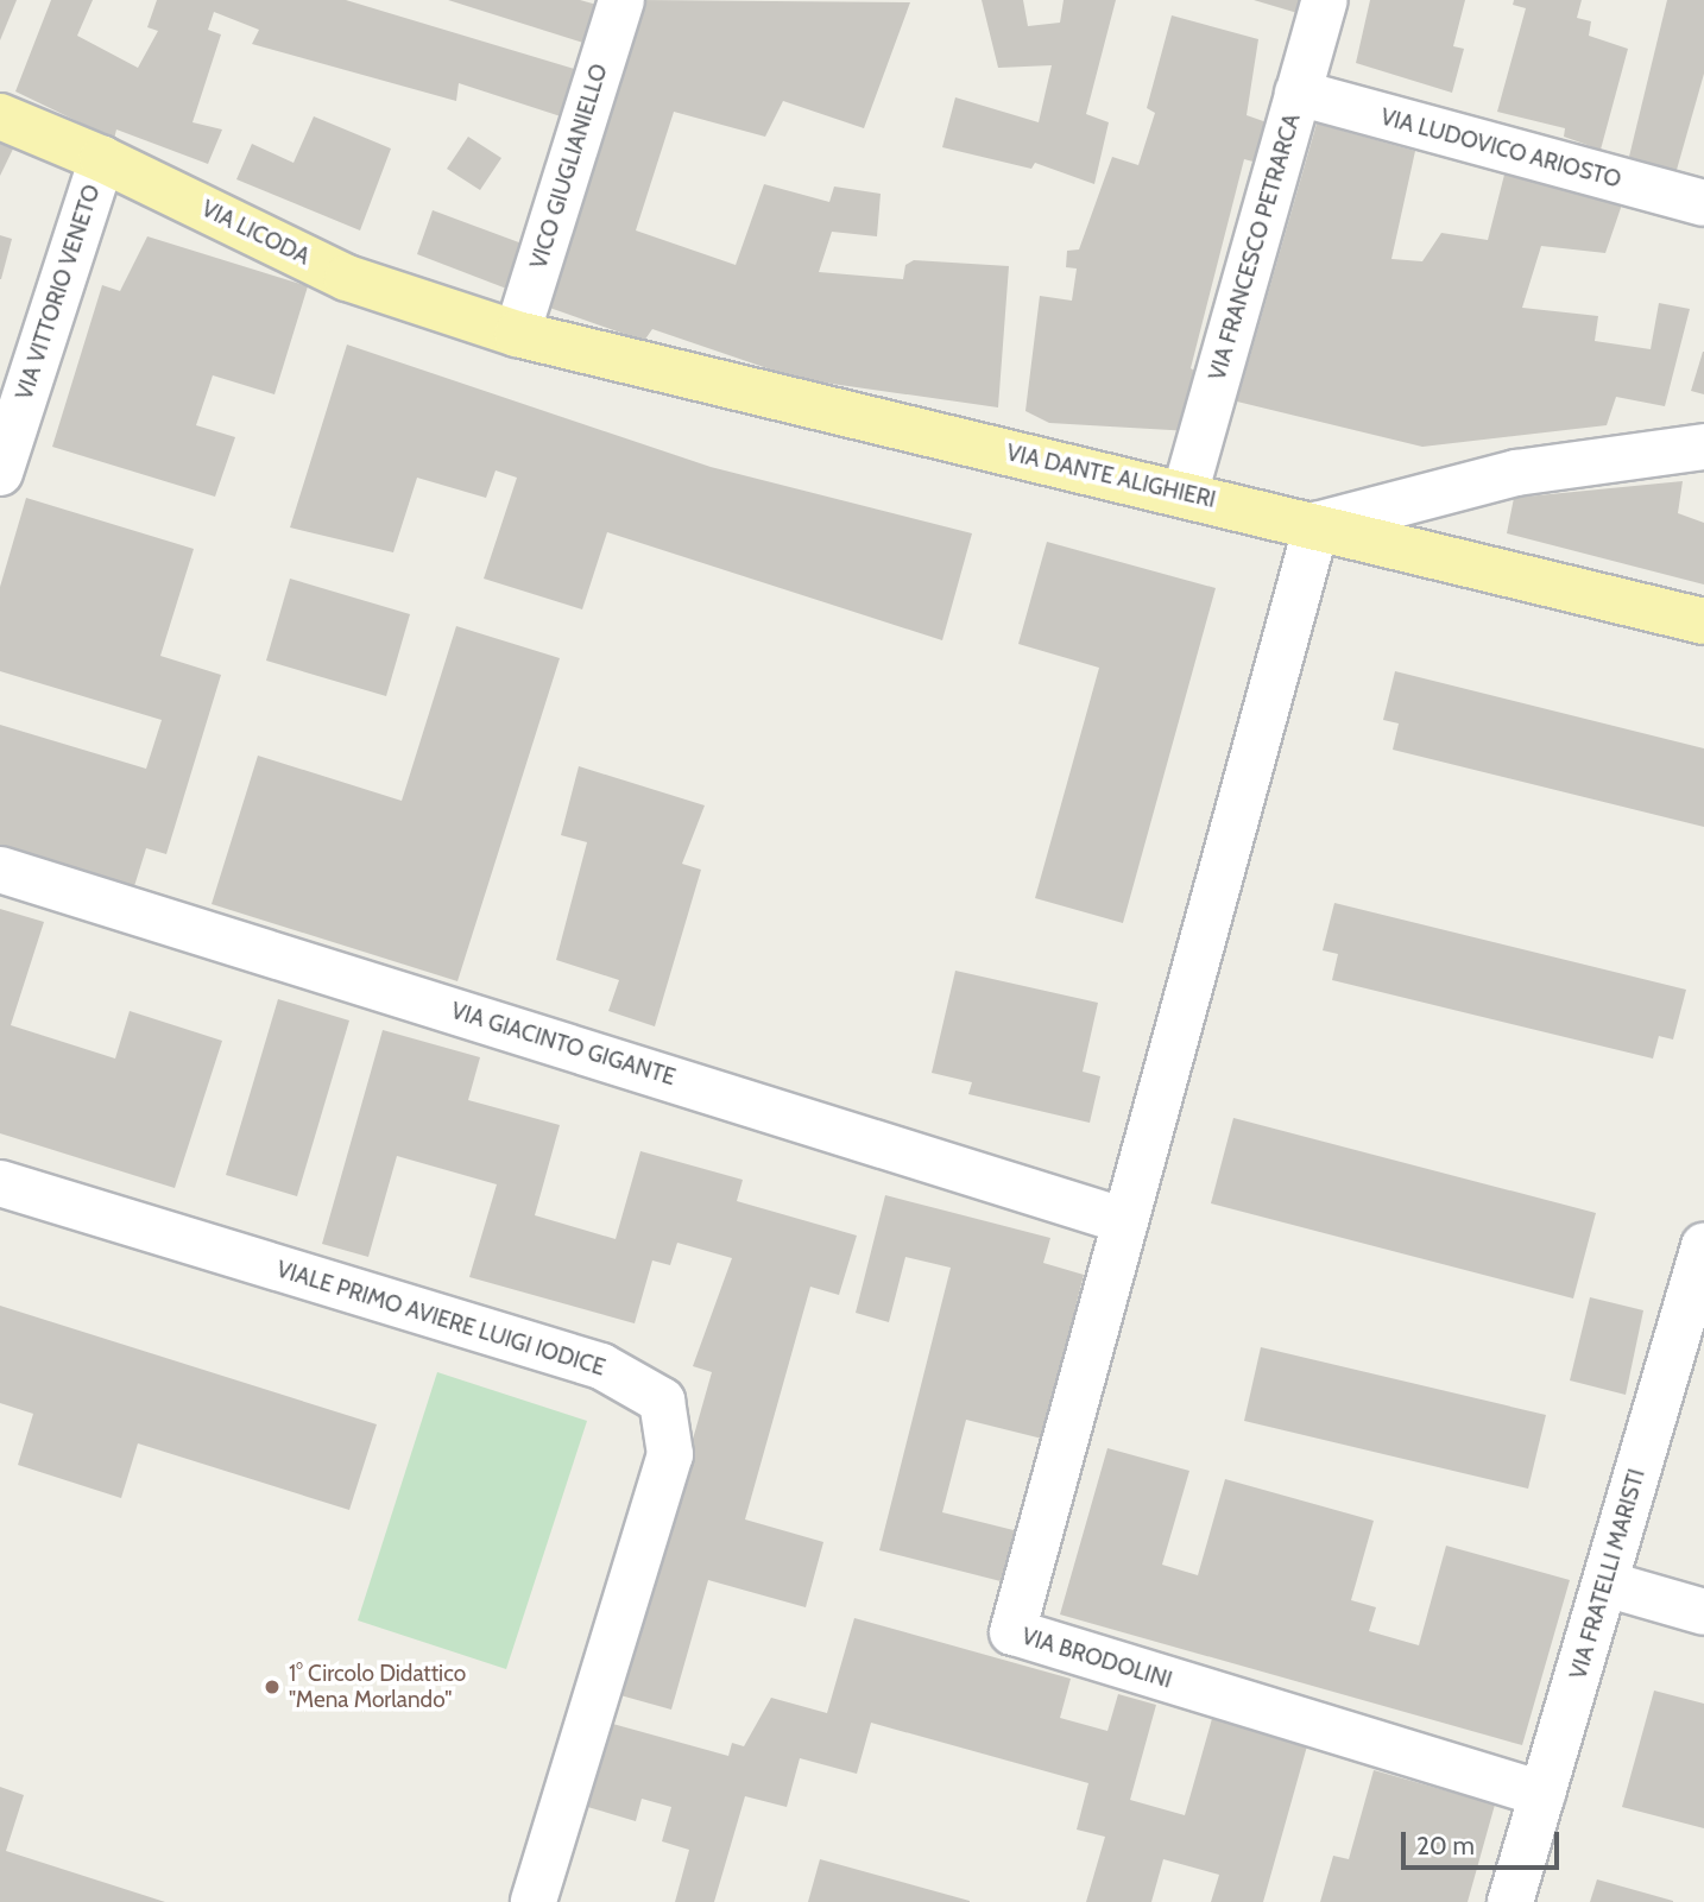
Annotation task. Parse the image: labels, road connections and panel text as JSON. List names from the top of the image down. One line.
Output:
{"streets":{"main road":["VIA LICODA","VIA DANTE ALIGHIERI"],"street":["VIA LUDOVICO ARIOSTO","VICO GIUGLIANIELLO","VIA FRANCESCO PETRARCA","VIA VITTORIO VENETO","VIA GIACINTO GIGANTE","VIALE PRIMO AVIERE LUIGI IODICE","VIA FRATELLI MARISTI","VIA BRODOLINI"]},"crossings":[["VIA LUDOVICO ARIOSTO","VIA FRANCESCO PETRARCA"],["VICO GIUGLIANIELLO","VIA LICODA"],["VICO GIUGLIANIELLO","VIA DANTE ALIGHIERI"],["VIA LICODA","VIA VITTORIO VENETO"],["VIA LICODA","VIA DANTE ALIGHIERI"],["VIA FRANCESCO PETRARCA","VIA DANTE ALIGHIERI"],["VIA GIACINTO GIGANTE","VIA BRODOLINI"],["VIA FRATELLI MARISTI","VIA BRODOLINI"]],"places":["1° Circolo Didattico \"Mena Morlando\""],"scale_bar":"20 m"}
